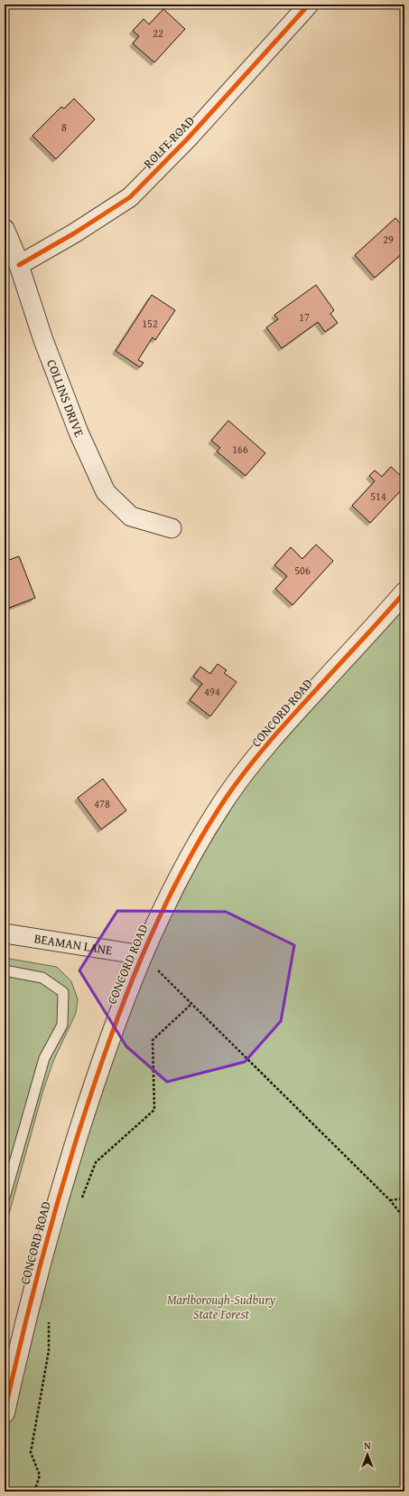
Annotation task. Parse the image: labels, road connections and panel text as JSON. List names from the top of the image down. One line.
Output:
{"streets":{"street":["ROLFE ROAD","COLLINS DRIVE","CONCORD ROAD","BEAMAN LANE"]},"crossings":[["ROLFE ROAD","COLLINS DRIVE"],["CONCORD ROAD","BEAMAN LANE"]],"parks":["Marlborough-Sudbury State Forest"],"house_numbers":["22","8","29","17","152","166","514","506","494","478"],"north":"top"}
